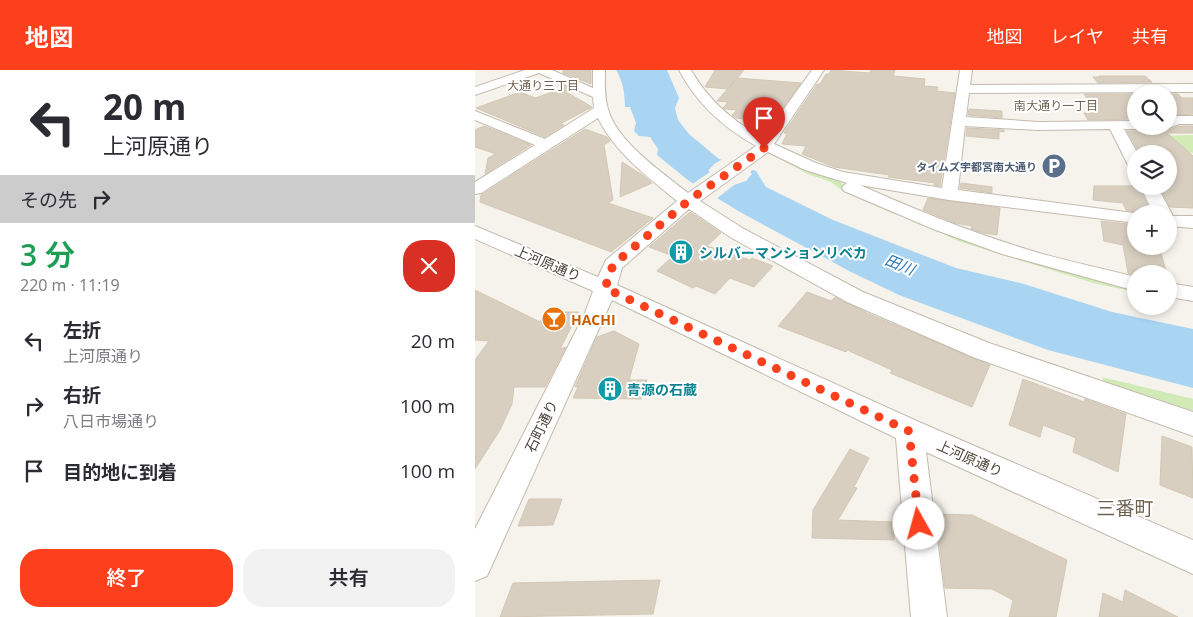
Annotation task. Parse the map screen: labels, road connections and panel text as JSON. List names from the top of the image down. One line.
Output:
{"streets":{"street":["上河原通り","石町通り"]},"crossings":[["上河原通り","石町通り"]],"districts":["大通り三丁目","南大通り一丁目","三番町"],"water":["田川"],"places":{"parking":["タイムズ宇都宮南大通り"],"building":["シルバーマンションリベカ","青源の石蔵"],"bar":["HACHI"]},"page":{"header":"地図","nav":["地図","レイヤ","共有"],"turn":["20 m","上河原通り"],"map_buttons":["+","−"],"then":"その先","heading":["3 分","220 m · 11:19"],"list":[{"name":"左折","note":"上河原通り","value":"20 m"},{"name":"右折","note":"八日市場通り","value":"100 m"},{"name":"目的地に到着","value":"100 m"}],"buttons":["終了","共有"]}}
